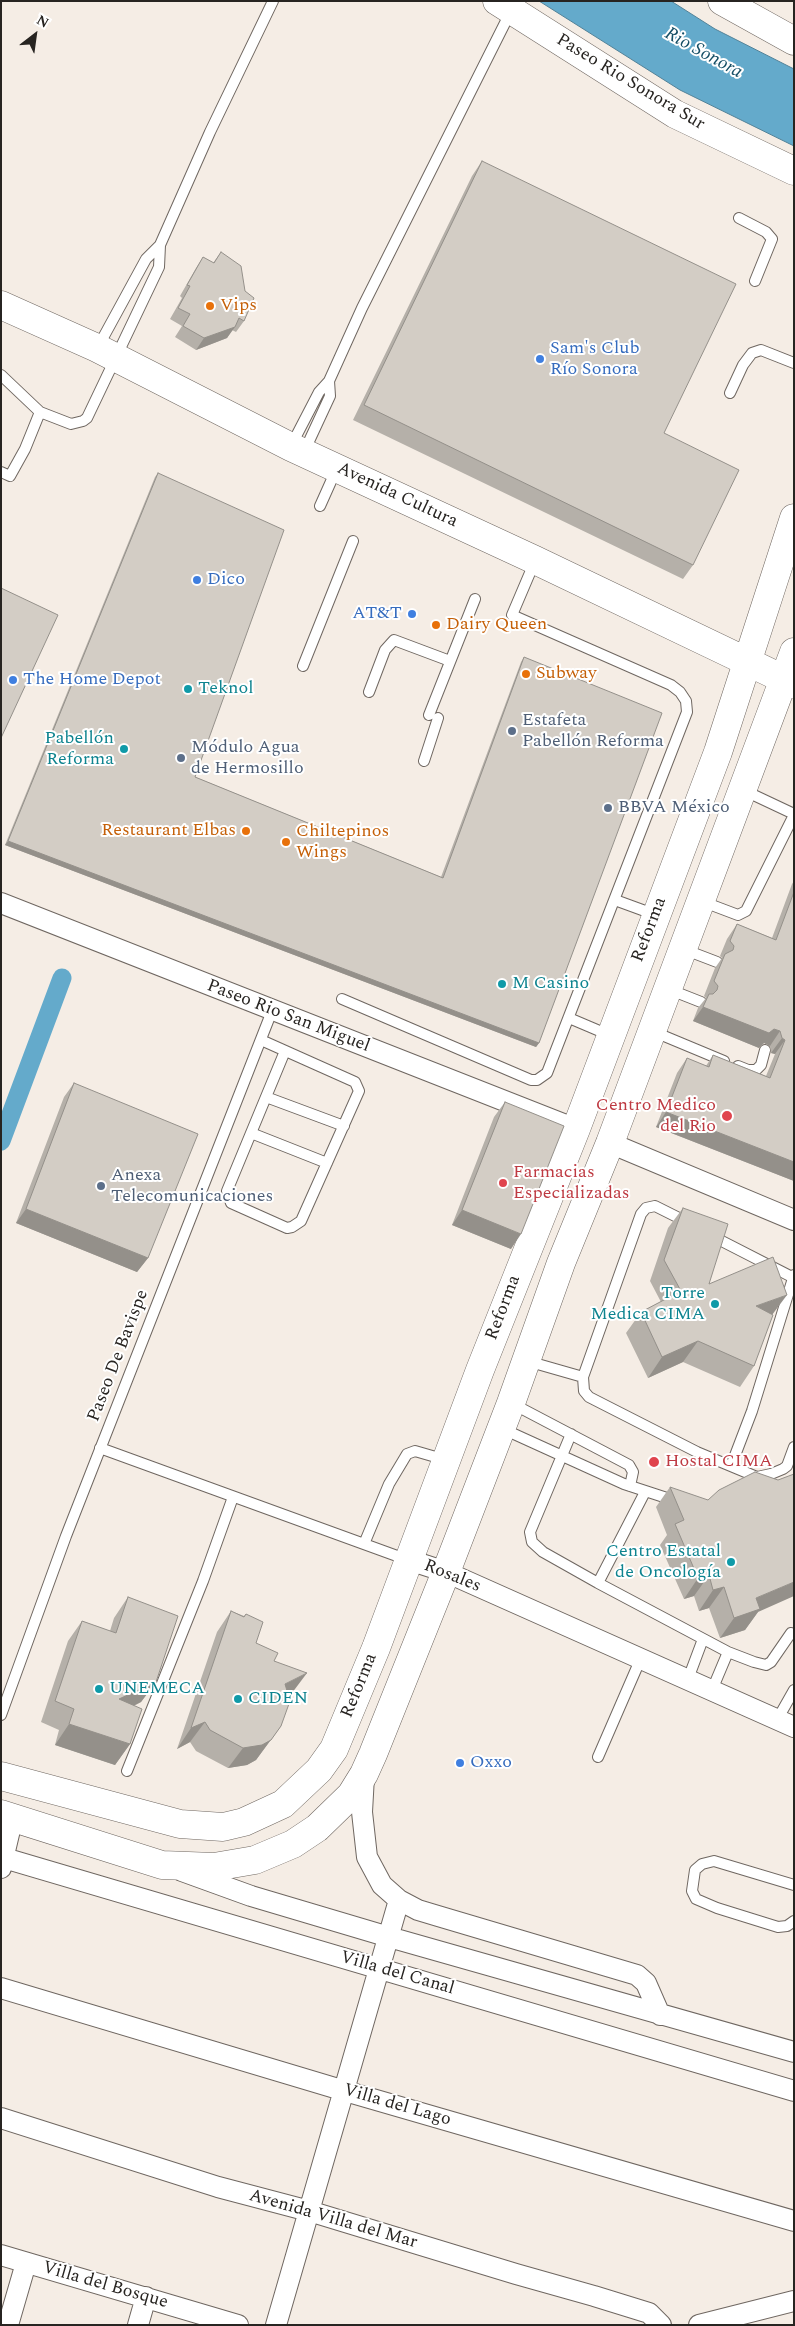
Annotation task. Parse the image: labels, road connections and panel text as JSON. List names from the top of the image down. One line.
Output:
{"streets":{"main road":["Paseo Rio Sonora Sur","Avenida Cultura","Reforma"],"street":["Paseo Rio San Miguel","Rosales","Villa del Canal","Villa del Lago","Avenida Villa del Mar","Villa del Bosque"],"lane":["Paseo De Bavispe"]},"crossings":[["Avenida Cultura","Reforma"],["Reforma","Paseo Rio San Miguel"],["Reforma","Rosales"],["Reforma","Villa del Canal"],["Paseo Rio San Miguel","Paseo De Bavispe"],["Paseo De Bavispe","Rosales"]],"water":["Rio Sonora"],"places":["Vips","Sam's Club Río Sonora","Dico","AT&T","Dairy Queen","Subway","The Home Depot","Teknol","Estafeta Pabellón Reforma","Pabellón Reforma","Módulo Agua de Hermosillo","BBVA México","Restaurant Elbas","Chiltepinos Wings","M Casino","Centro Medico del Rio","Farmacias Especializadas","Anexa Telecomunicaciones","Torre Medica CIMA","Hostal CIMA","Centro Estatal de Oncología","UNEMECA","CIDEN","Oxxo"],"north":"top right"}
